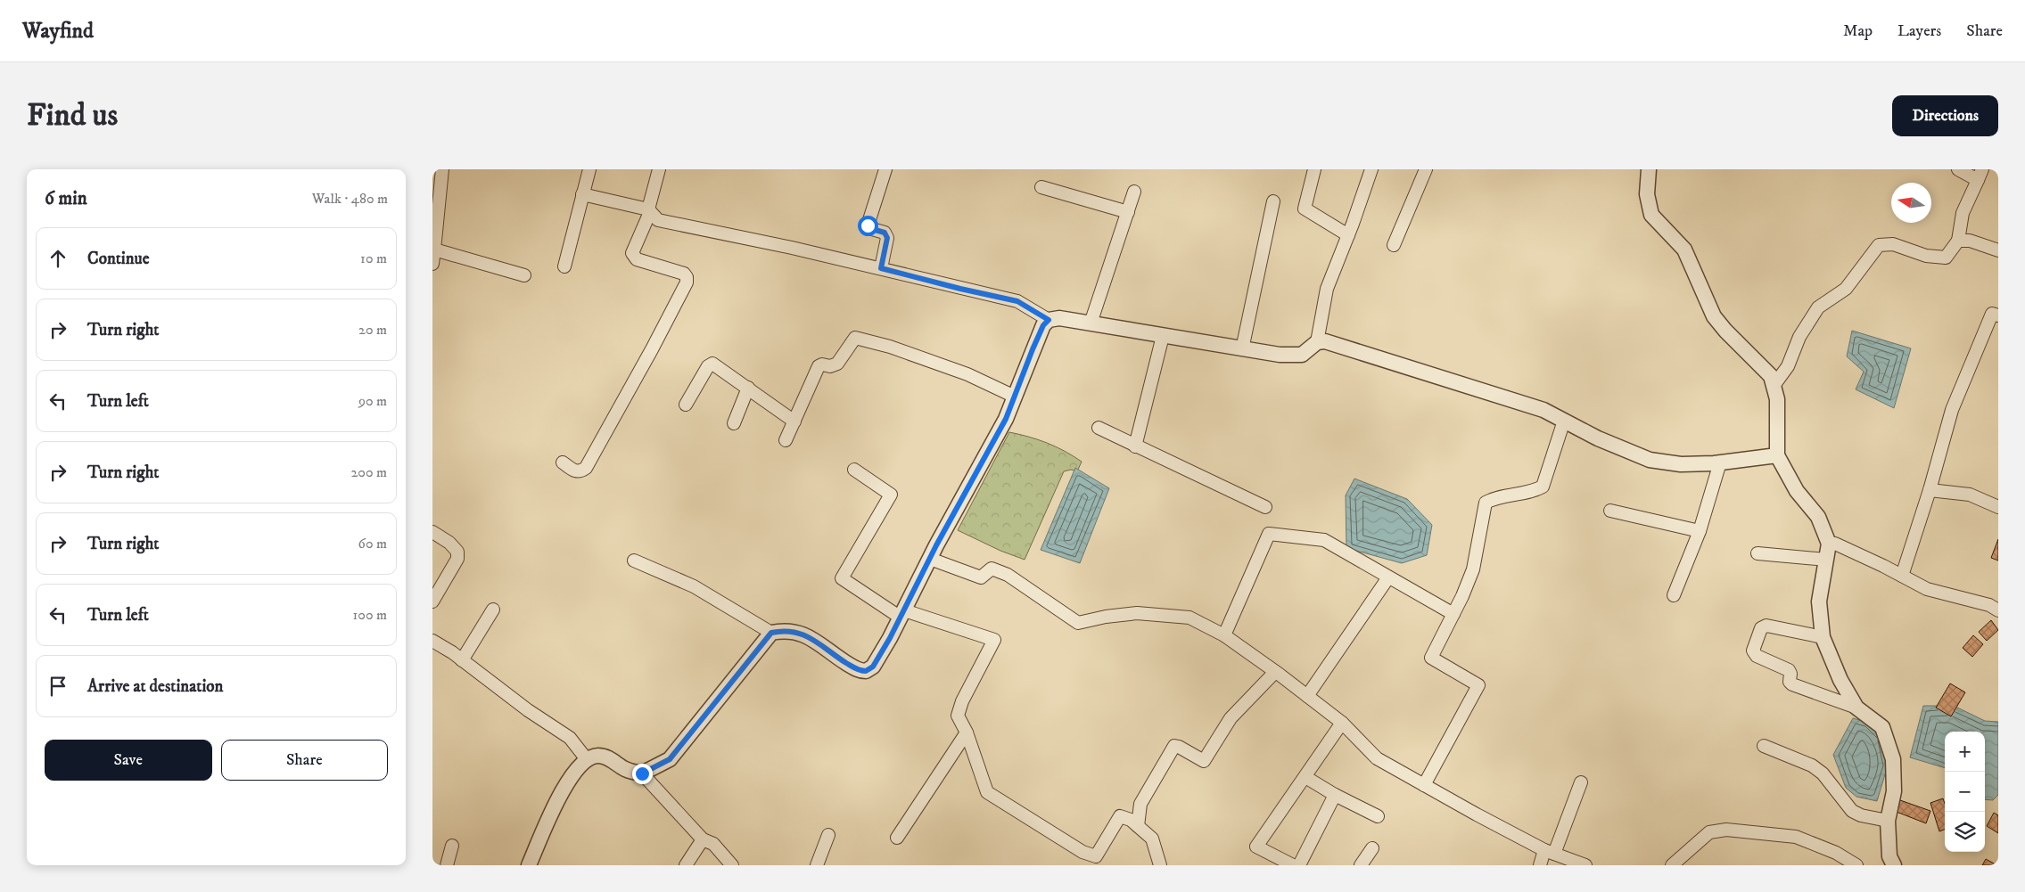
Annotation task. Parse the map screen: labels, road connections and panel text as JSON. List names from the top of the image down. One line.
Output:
{"north":"left","page":{"header":"Wayfind","nav":["Map","Layers","Share"],"buttons":["Directions",["Save","Share"]],"title":"Find us","heading":["6 min","Walk · 480 m"],"list":[["Continue","10 m"],["Turn right","20 m"],["Turn left","90 m"],["Turn right","200 m"],["Turn right","60 m"],["Turn left","100 m"],"Arrive at destination"],"map_buttons":["+","−"]}}
